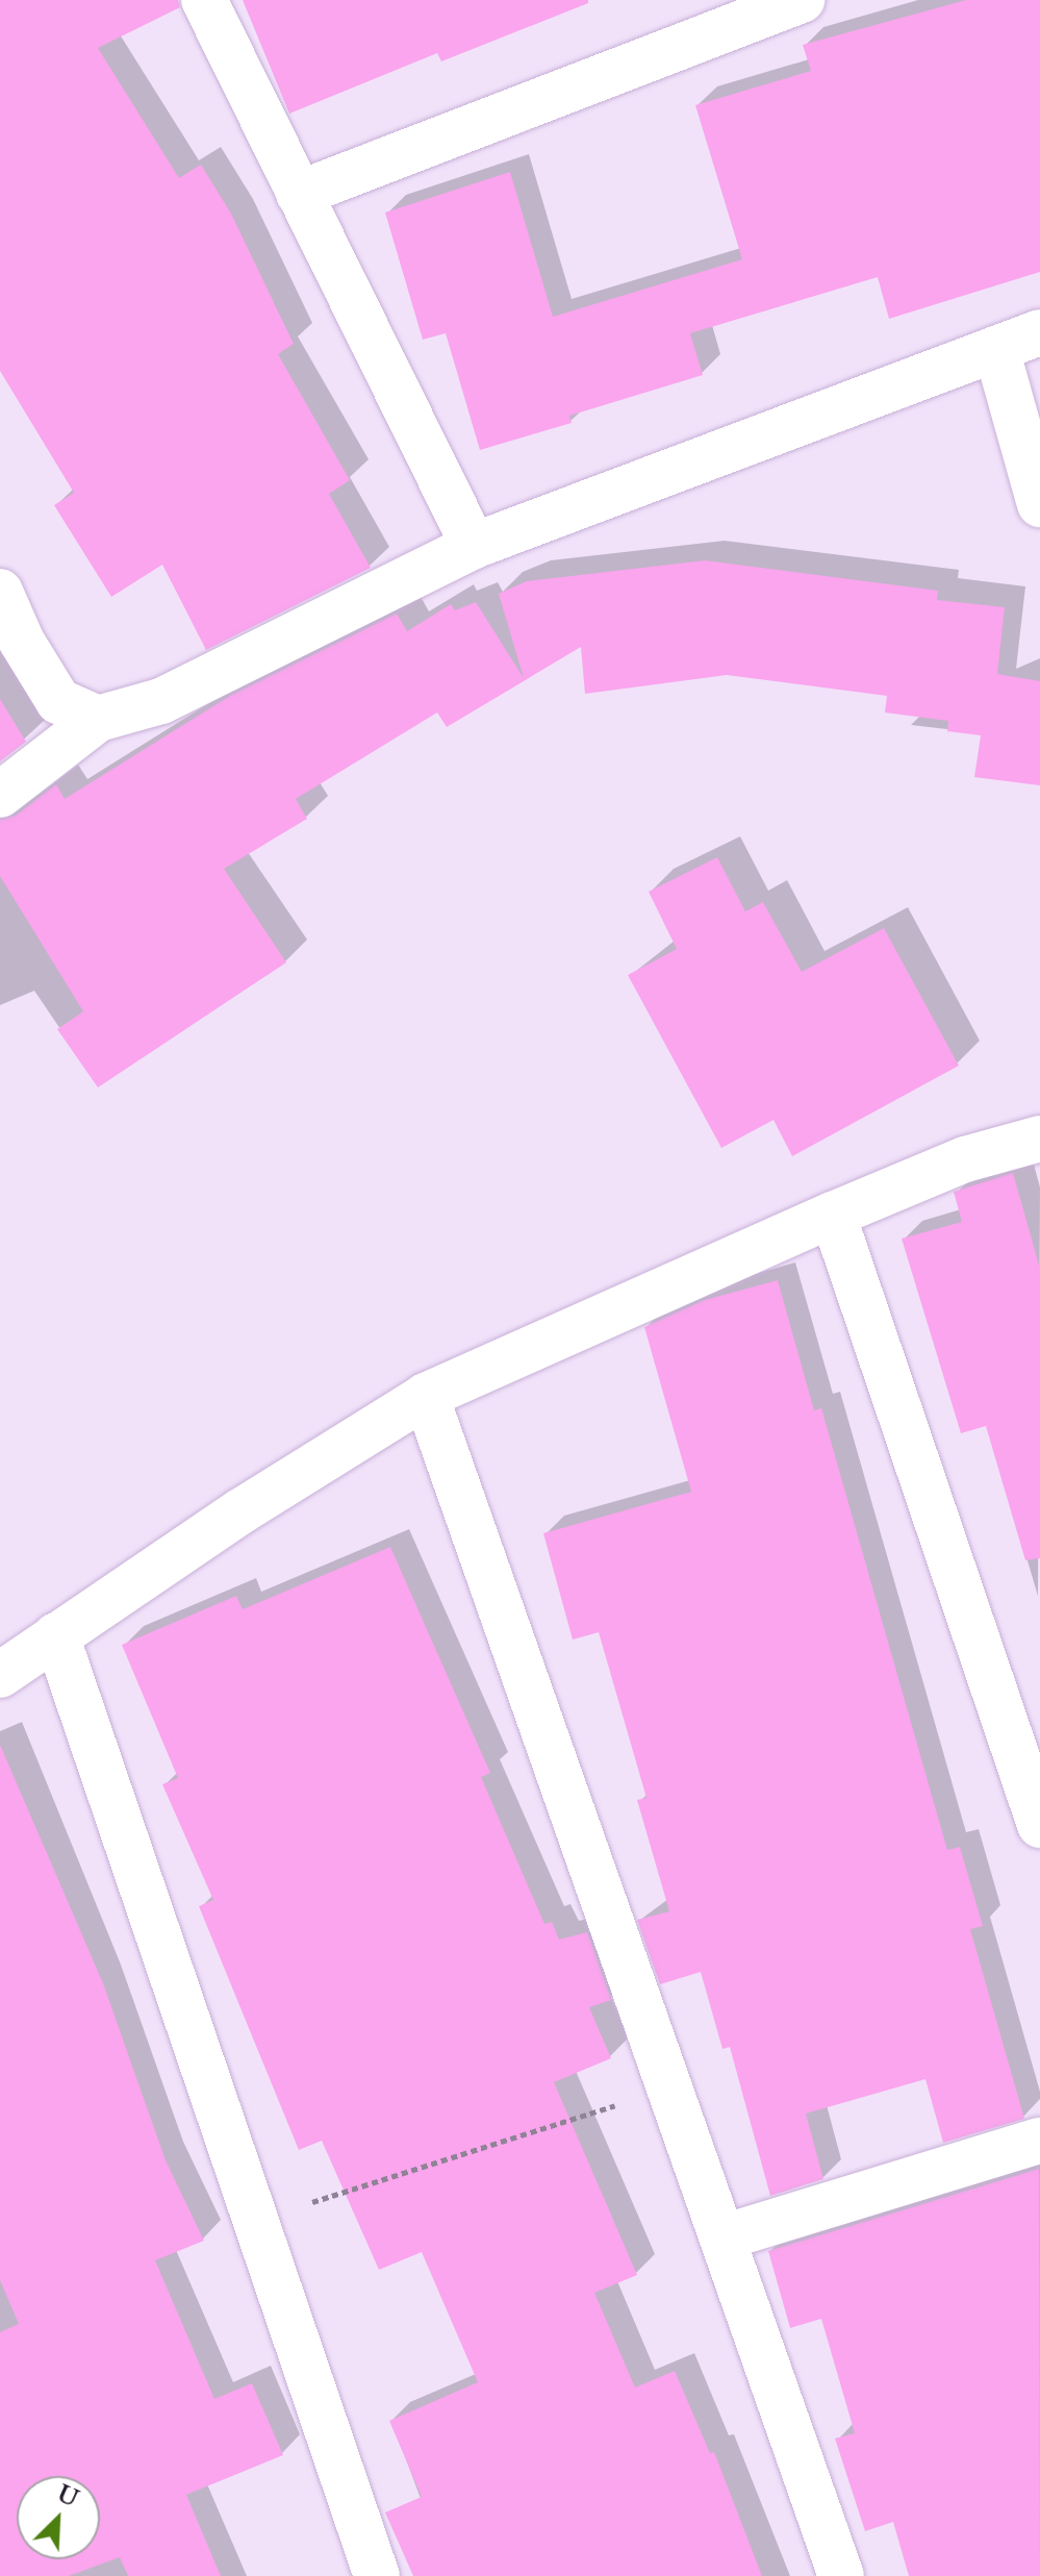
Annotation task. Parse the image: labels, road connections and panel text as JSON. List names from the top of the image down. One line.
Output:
{"north":"top right"}
